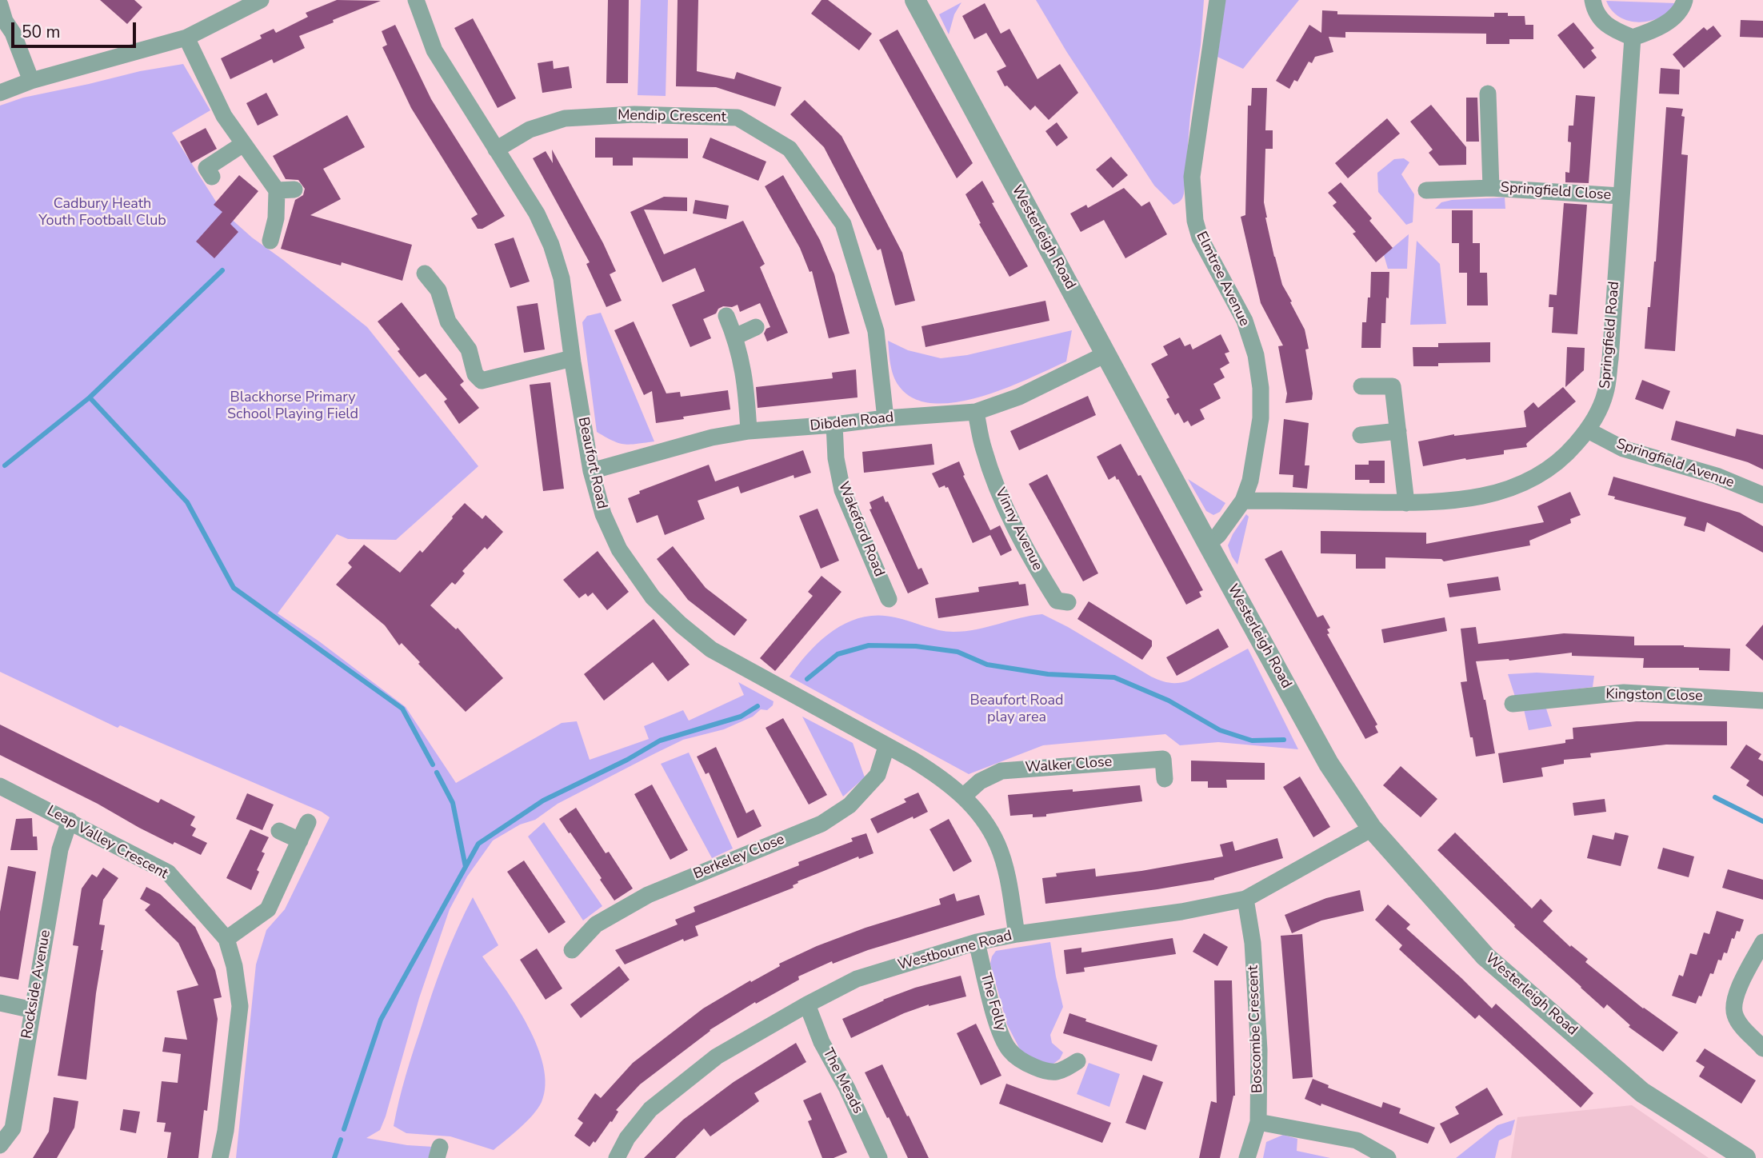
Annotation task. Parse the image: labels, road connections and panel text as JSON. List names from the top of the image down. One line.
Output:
{"streets":{"street":["Mendip Crescent","Springfield Close","Westerleigh Road","Elmtree Avenue","Springfield Road","Dibden Road","Beaufort Road","Springfield Avenue","Wakeford Road","Vinny Avenue","Kingston Close","Walker Close","Leap Valley Crescent","Berkeley Close","Westbourne Road","Rockside Avenue","The Folly","Boscombe Crescent","The Meads"]},"crossings":[["Mendip Crescent","Dibden Road"],["Mendip Crescent","Beaufort Road"],["Springfield Close","Springfield Road"],["Westerleigh Road","Elmtree Avenue"],["Westerleigh Road","Dibden Road"],["Westerleigh Road","Westbourne Road"],["Elmtree Avenue","Springfield Road"],["Springfield Road","Springfield Avenue"],["Dibden Road","Beaufort Road"],["Dibden Road","Wakeford Road"],["Dibden Road","Vinny Avenue"],["Beaufort Road","Walker Close"],["Beaufort Road","Berkeley Close"],["Beaufort Road","Westbourne Road"],["Leap Valley Crescent","Rockside Avenue"],["Westbourne Road","The Folly"],["Westbourne Road","Boscombe Crescent"],["Westbourne Road","The Meads"]],"parks":["Cadbury Heath Youth Football Club","Blackhorse Primary School Playing Field","Beaufort Road play area"],"scale_bar":"50 m"}
